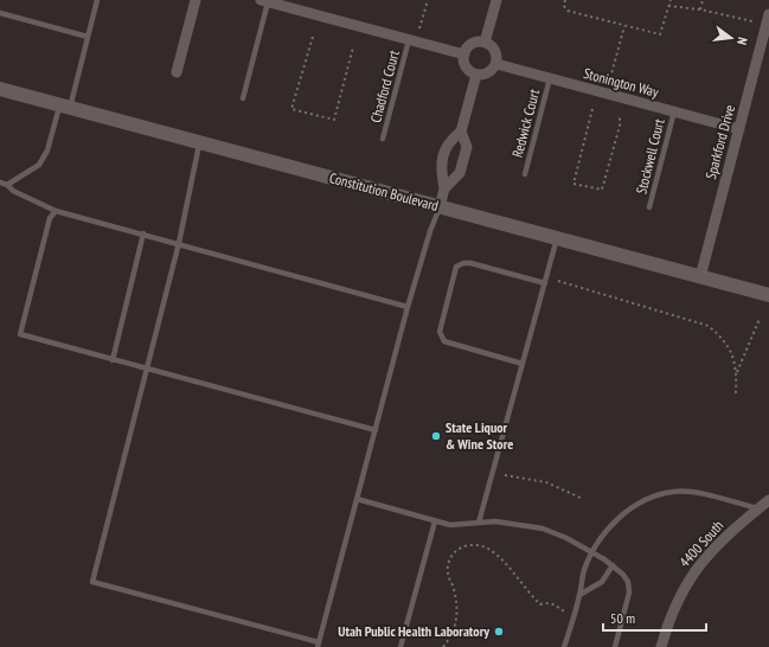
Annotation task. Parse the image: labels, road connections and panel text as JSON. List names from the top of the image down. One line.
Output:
{"streets":{"main road":["Constitution Boulevard"],"street":["Stonington Way","Sparkford Drive","4400 South"],"lane":["Chadford Court","Redwick Court","Stockwell Court"]},"crossings":[["Stonington Way","Redwick Court"],["Stonington Way","Sparkford Drive"],["Stonington Way","Stockwell Court"],["Sparkford Drive","Constitution Boulevard"]],"places":["State Liquor & Wine Store","Utah Public Health Laboratory"],"scale_bar":"50 m","north":"right"}
